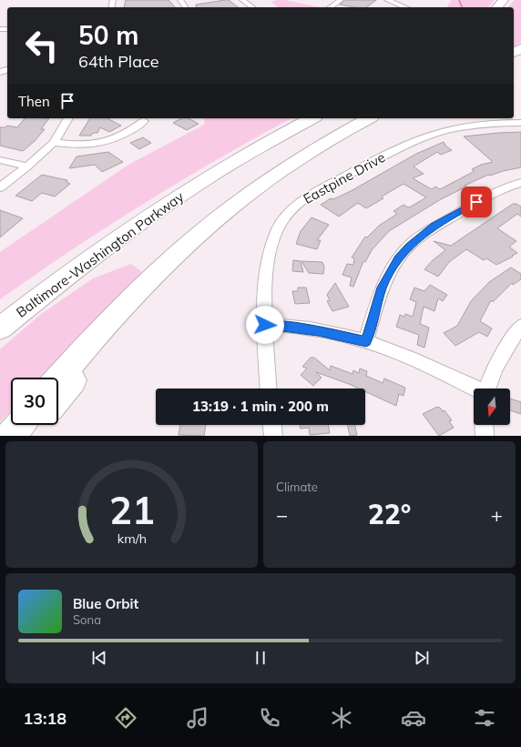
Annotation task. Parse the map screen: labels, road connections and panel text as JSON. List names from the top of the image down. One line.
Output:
{"streets":{"highway":["Baltimore-Washington Parkway"],"street":["Eastpine Drive"]},"north":"bottom","page":{"turn":["50 m","64th Place"],"then":"Then","limit":"30","trip":"13:19 · 1 min · 200 m","tile":"Climate","heat":["−","22°","+"],"song":["Blue Orbit","Sona"],"tabs":"13:18","gauge":["21","km/h"]}}
